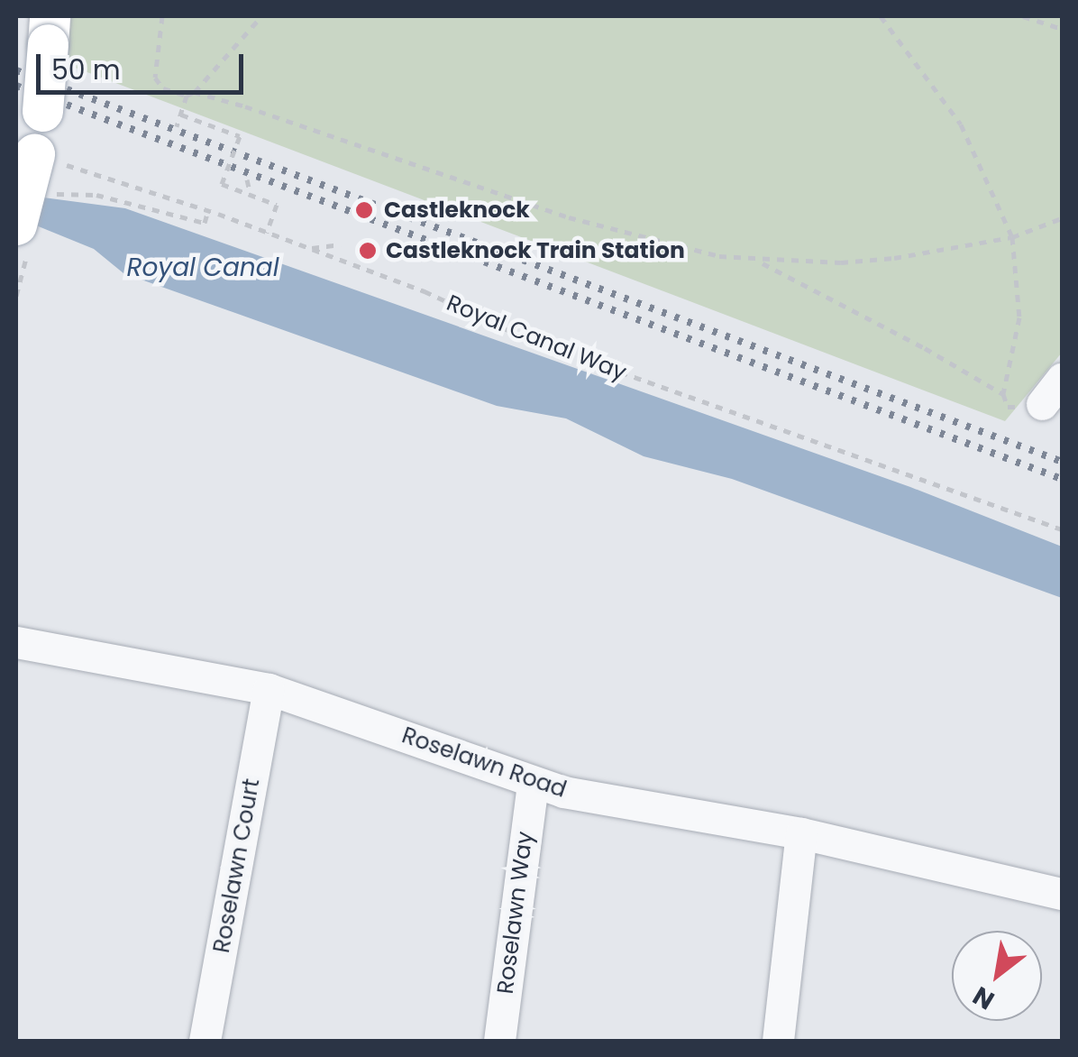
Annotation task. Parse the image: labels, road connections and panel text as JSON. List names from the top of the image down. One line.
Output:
{"streets":{"street":["Roselawn Road","Roselawn Court","Roselawn Way"],"path":["Royal Canal Way"]},"crossings":[["Roselawn Road","Roselawn Court"],["Roselawn Road","Roselawn Way"]],"water":["Royal Canal"],"places":["Castleknock","Castleknock Train Station"],"scale_bar":"50 m","north":"bottom left"}
